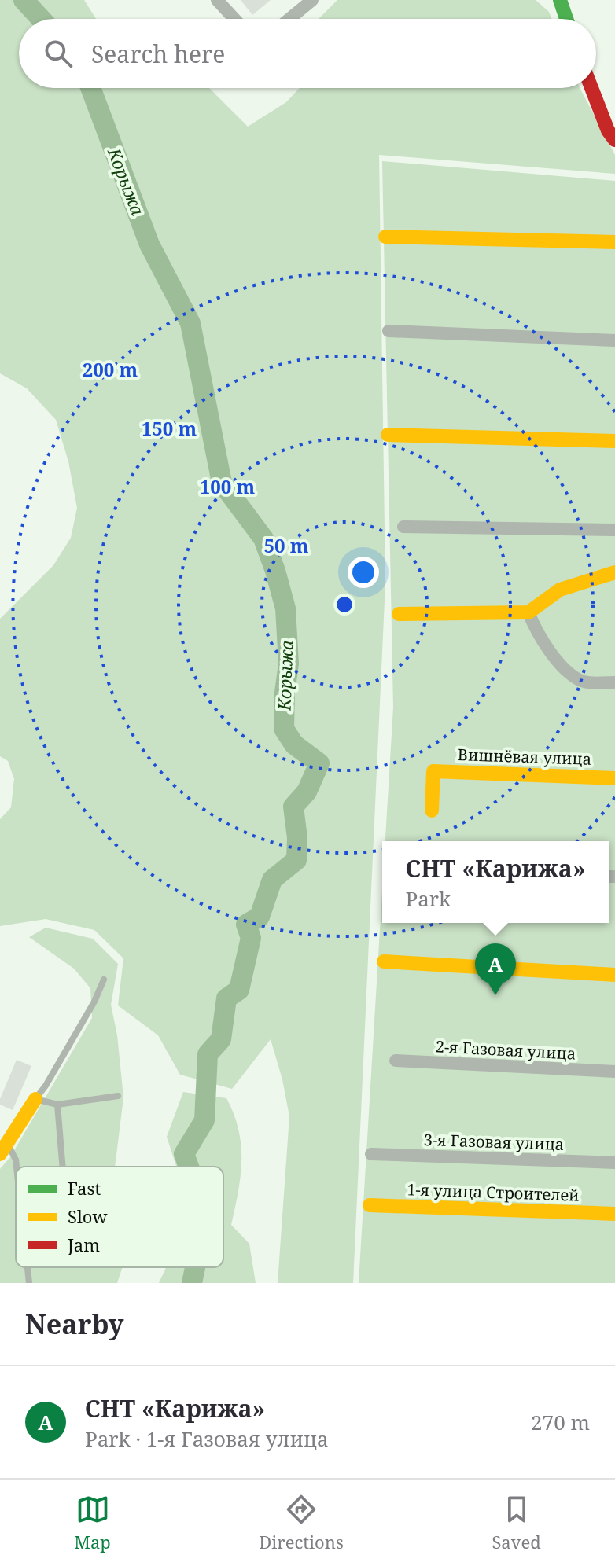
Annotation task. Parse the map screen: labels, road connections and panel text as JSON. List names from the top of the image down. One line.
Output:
{"streets":{"street":["Вишнёвая улица","2-я Газовая улица","3-я Газовая улица","1-я улица Строителей"]},"water":["Корыжа"],"legend":["Fast","Slow","Jam"],"page":{"search":"Search here","popup":["СНТ «Карижа»","Park"],"pins":"A","heading":"Nearby","list":[{"mark":"A","name":"СНТ «Карижа»","note":"Park · 1-я Газовая улица","value":"270 m"}],"nav":["Map","Directions","Saved"]},"rings":["200 m","150 m","100 m","50 m"]}
